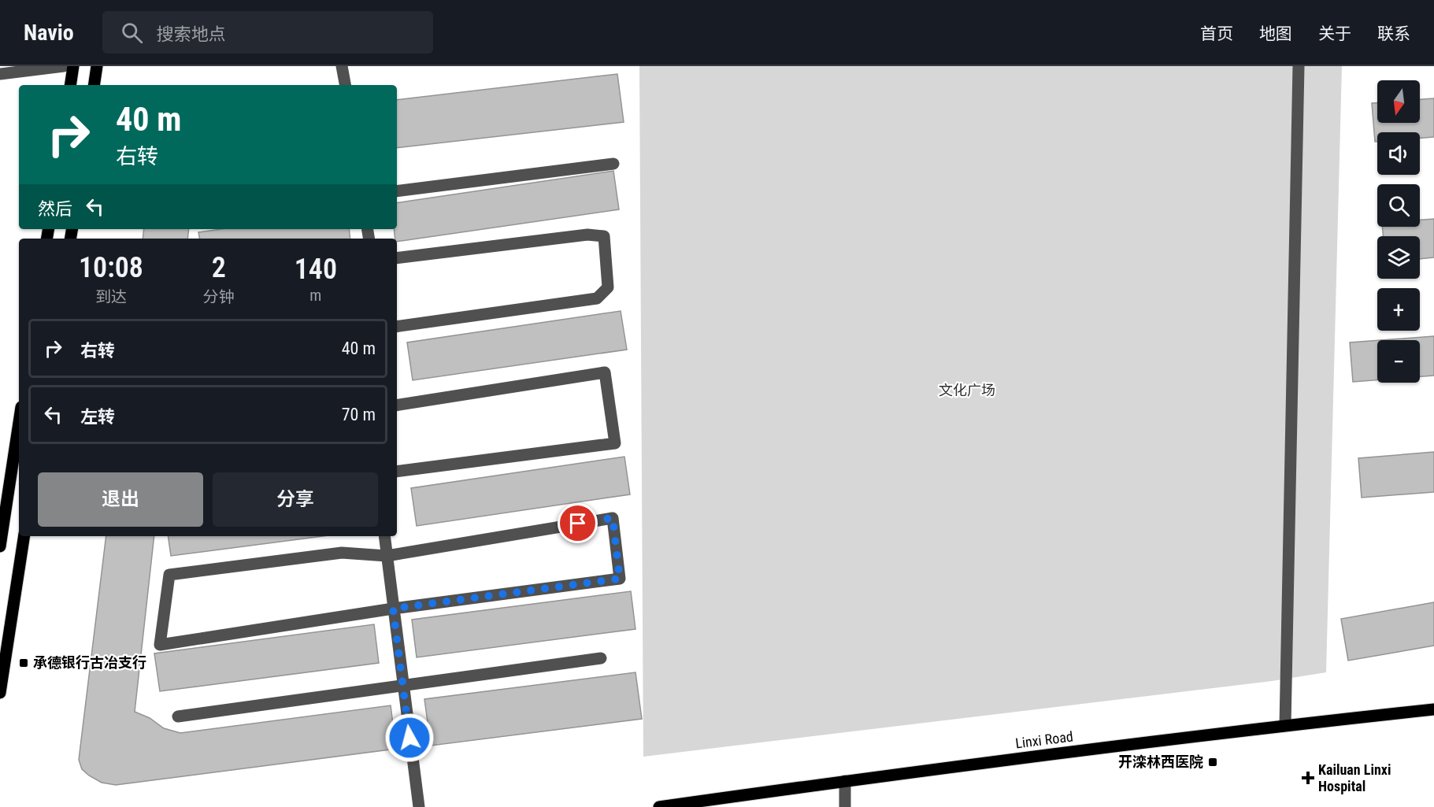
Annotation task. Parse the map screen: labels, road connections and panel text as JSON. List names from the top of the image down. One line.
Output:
{"streets":{"main road":["Linxi Road"]},"parks":["文化广场"],"places":{"transit":["承德银行古冶支行","开滦林西医院"],"health":["Kailuan Linxi Hospital"]},"north":"bottom","page":{"header":"Navio","search":"搜索地点","nav":["首页","地图","关于","联系"],"map_buttons":["+","−"],"turn":["40 m","右转"],"then":"然后","eta":["10:08","到达","2","分钟","140","m"],"list":[{"name":"右转","value":"40 m"},{"name":"左转","value":"70 m"}],"buttons":["退出","分享"]}}
